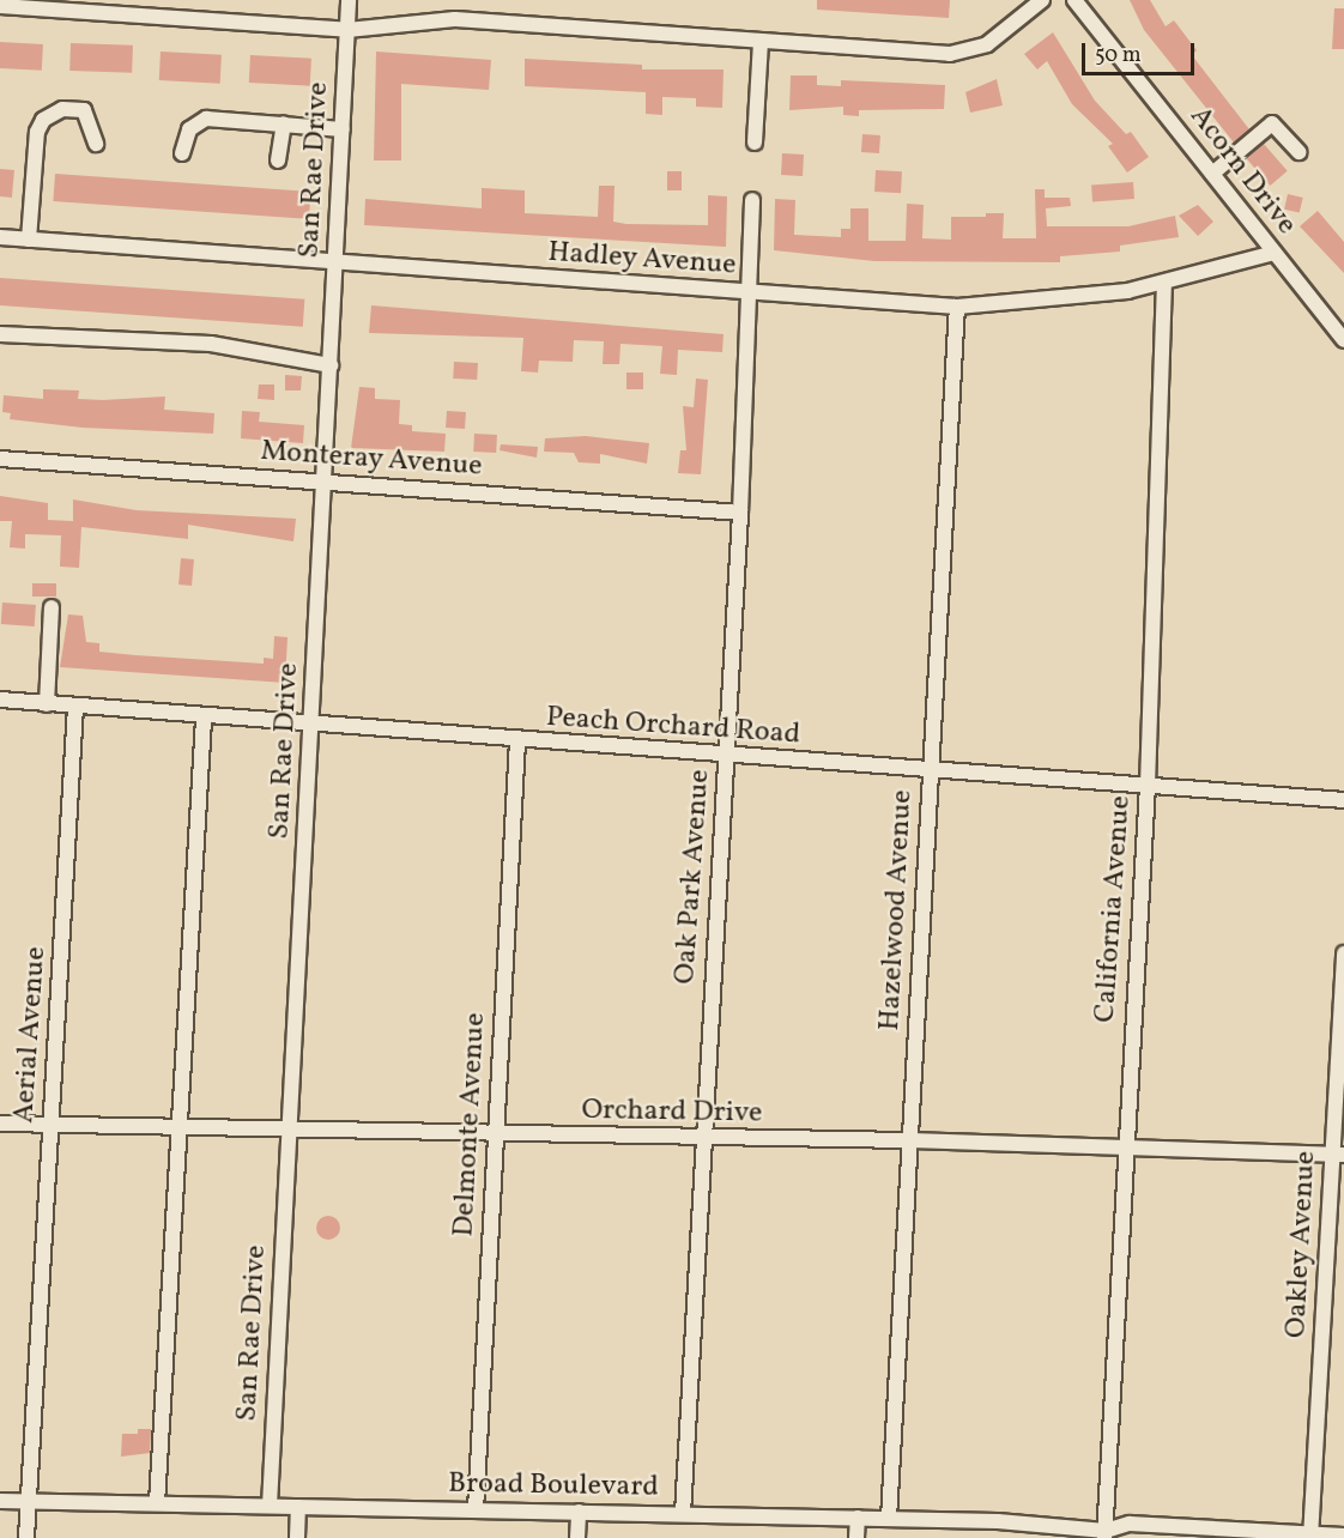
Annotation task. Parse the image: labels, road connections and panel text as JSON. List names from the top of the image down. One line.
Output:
{"streets":{"street":["San Rae Drive","Acorn Drive","Hadley Avenue","Monteray Avenue","Peach Orchard Road","Oak Park Avenue","California Avenue","Hazelwood Avenue","Aerial Avenue","Orchard Drive","Delmonte Avenue","Oakley Avenue","Broad Boulevard"]},"crossings":[["San Rae Drive","Hadley Avenue"],["San Rae Drive","Monteray Avenue"],["San Rae Drive","Peach Orchard Road"],["San Rae Drive","Orchard Drive"],["San Rae Drive","Broad Boulevard"],["Acorn Drive","Hadley Avenue"],["Hadley Avenue","Oak Park Avenue"],["Hadley Avenue","California Avenue"],["Hadley Avenue","Hazelwood Avenue"],["Monteray Avenue","Oak Park Avenue"],["Peach Orchard Road","Oak Park Avenue"],["Peach Orchard Road","California Avenue"],["Peach Orchard Road","Hazelwood Avenue"],["Peach Orchard Road","Aerial Avenue"],["Peach Orchard Road","Delmonte Avenue"],["Oak Park Avenue","Orchard Drive"],["Oak Park Avenue","Broad Boulevard"],["California Avenue","Orchard Drive"],["California Avenue","Broad Boulevard"],["Hazelwood Avenue","Orchard Drive"],["Hazelwood Avenue","Broad Boulevard"],["Aerial Avenue","Orchard Drive"],["Aerial Avenue","Broad Boulevard"],["Orchard Drive","Delmonte Avenue"],["Orchard Drive","Oakley Avenue"],["Delmonte Avenue","Broad Boulevard"],["Oakley Avenue","Broad Boulevard"]],"scale_bar":"50 m"}
